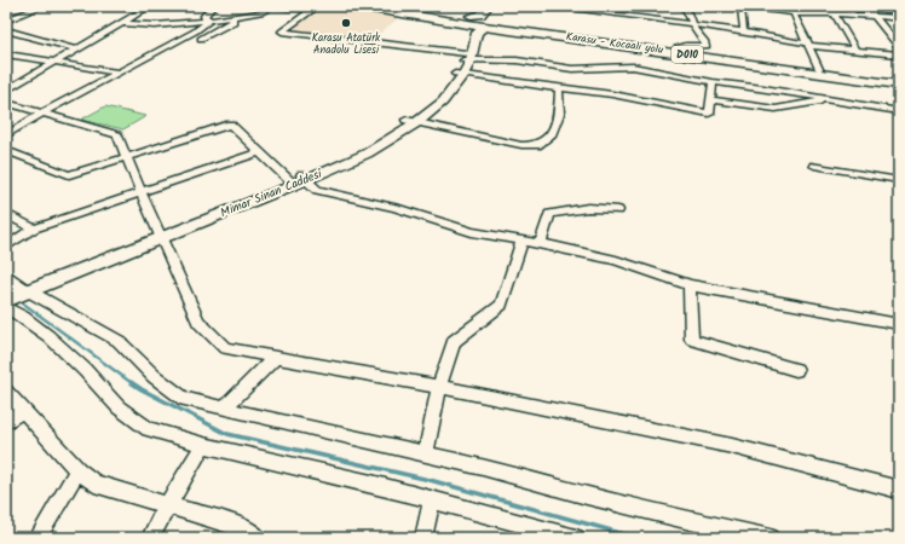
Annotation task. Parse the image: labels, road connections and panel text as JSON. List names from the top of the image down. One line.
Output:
{"streets":{"highway":["Karasu - Kocaali yolu","D010"],"main road":["Mimar Sinan Caddesi"]},"crossings":[["Karasu - Kocaali yolu","D010"],["Karasu - Kocaali yolu","Mimar Sinan Caddesi"],["D010","Mimar Sinan Caddesi"]],"places":["Karasu Atatürk Anadolu Lisesi"]}
